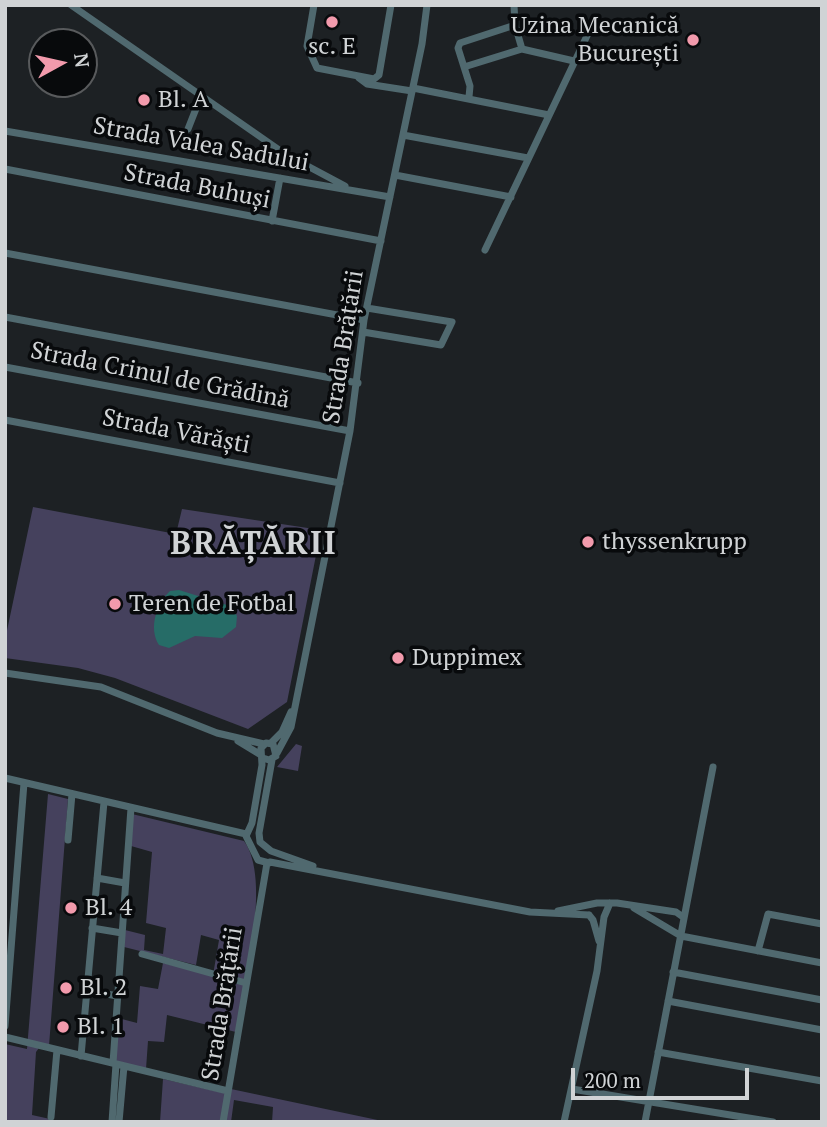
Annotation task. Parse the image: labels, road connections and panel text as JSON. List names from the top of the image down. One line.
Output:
{"streets":{"street":["Strada Valea Sadului","Strada Buhuși","Strada Brățării","Strada Crinul de Grădină","Strada Vărăști"]},"crossings":[["Strada Valea Sadului","Strada Brățării"],["Strada Buhuși","Strada Brățării"],["Strada Brățării","Strada Crinul de Grădină"],["Strada Brățării","Strada Vărăști"]],"districts":["BRĂȚĂRII"],"places":["sc. E","Uzina Mecanică București","Bl. A","thyssenkrupp","Teren de Fotbal","Duppimex","Bl. 4","Bl. 2","Bl. 1"],"scale_bar":"200 m","north":"right"}
